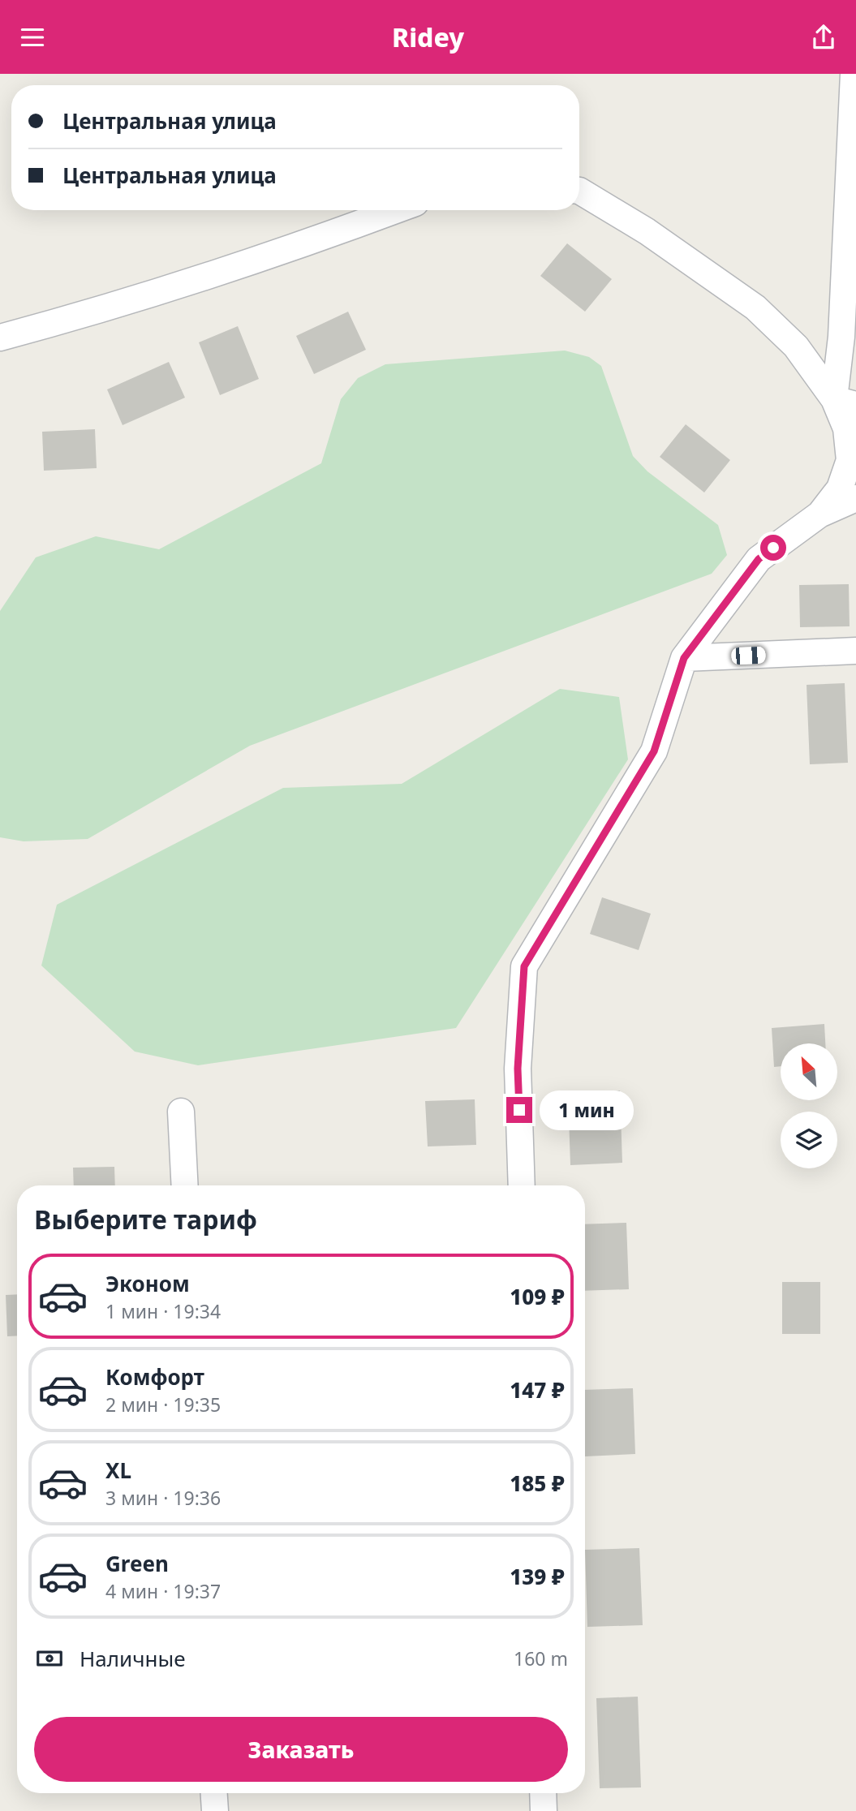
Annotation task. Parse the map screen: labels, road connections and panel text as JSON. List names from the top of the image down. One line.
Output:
{"north":"top left","page":{"header":"Ridey","banner":["Центральная улица","Центральная улица"],"bubble":"1 мин","heading":"Выберите тариф","list":[{"name":"Эконом","note":"1 мин · 19:34","value":"109 ₽"},{"name":"Комфорт","note":"2 мин · 19:35","value":"147 ₽"},{"name":"XL","note":"3 мин · 19:36","value":"185 ₽"},{"name":"Green","note":"4 мин · 19:37","value":"139 ₽"}],"pay":["Наличные","160 m"],"buttons":"Заказать"}}
